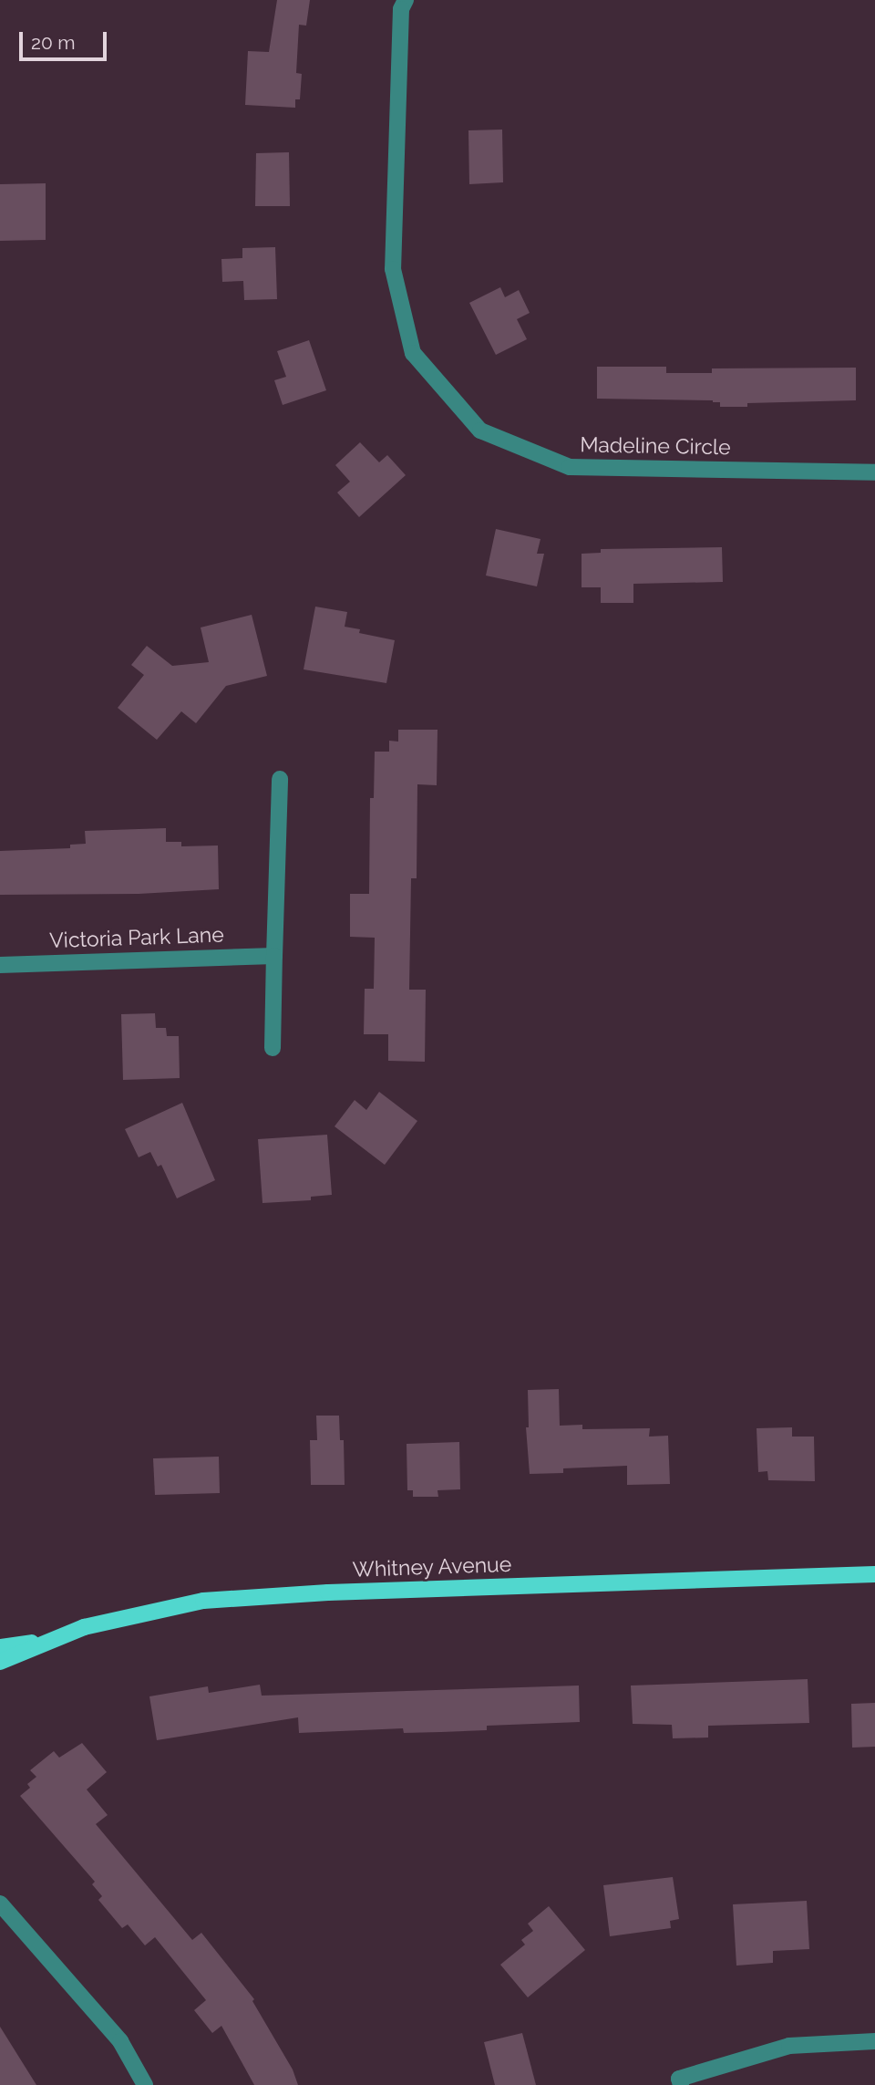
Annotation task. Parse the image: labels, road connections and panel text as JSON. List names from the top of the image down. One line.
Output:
{"streets":{"main road":["Whitney Avenue"],"street":["Madeline Circle","Victoria Park Lane"]},"scale_bar":"20 m"}
